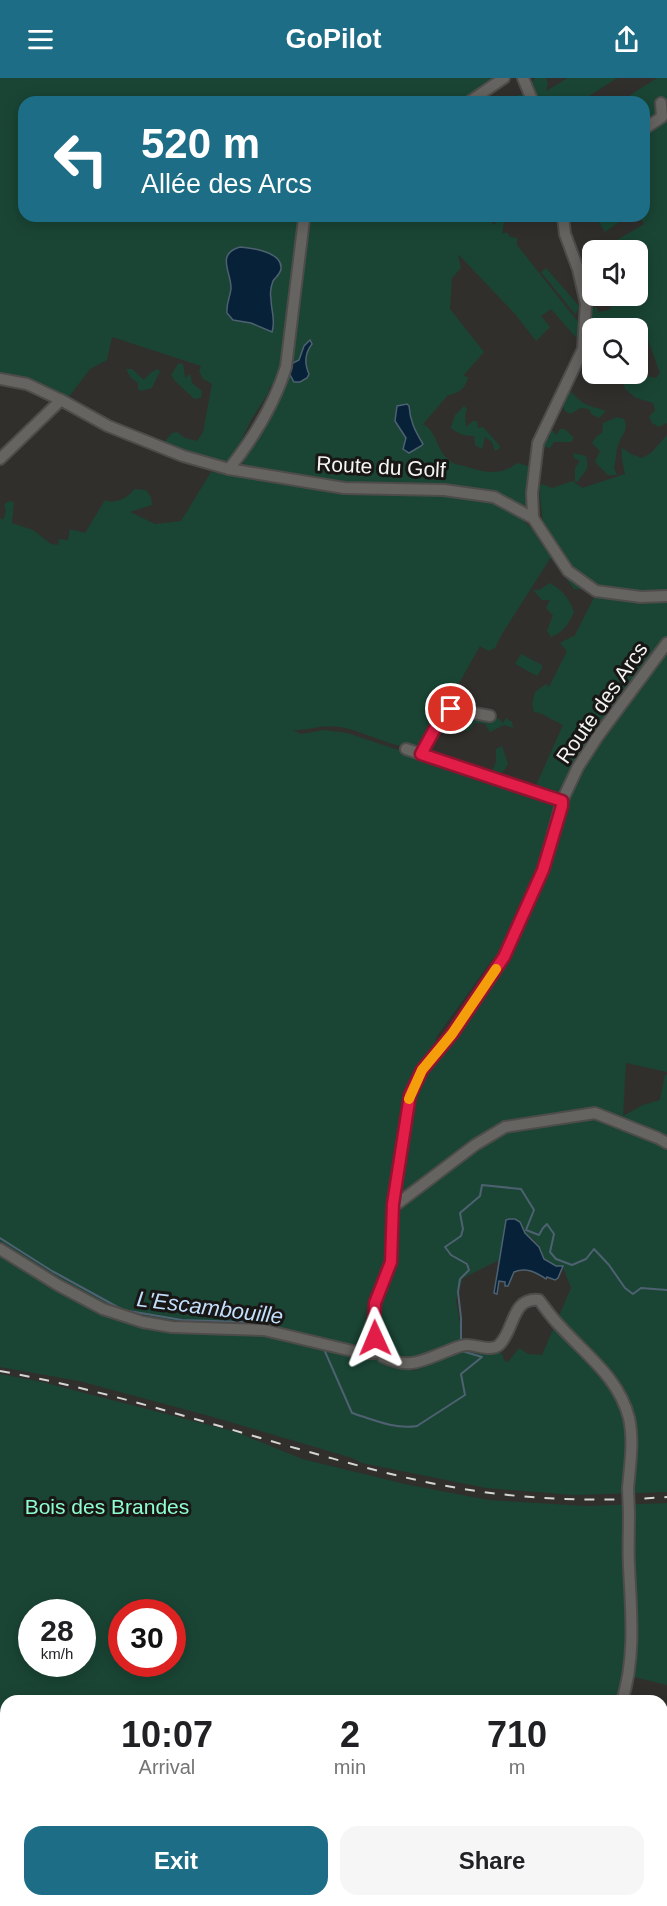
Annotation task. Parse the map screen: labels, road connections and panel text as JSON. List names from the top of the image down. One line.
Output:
{"streets":{"street":["Route du Golf","Route des Arcs"]},"water":["L'Escambouille"],"parks":["Bois des Brandes"],"page":{"header":"GoPilot","turn":["520 m","Allée des Arcs"],"speed":"28 km/h","limit":"30","eta":["10:07","Arrival","2","min","710","m"],"buttons":["Exit","Share"]}}
